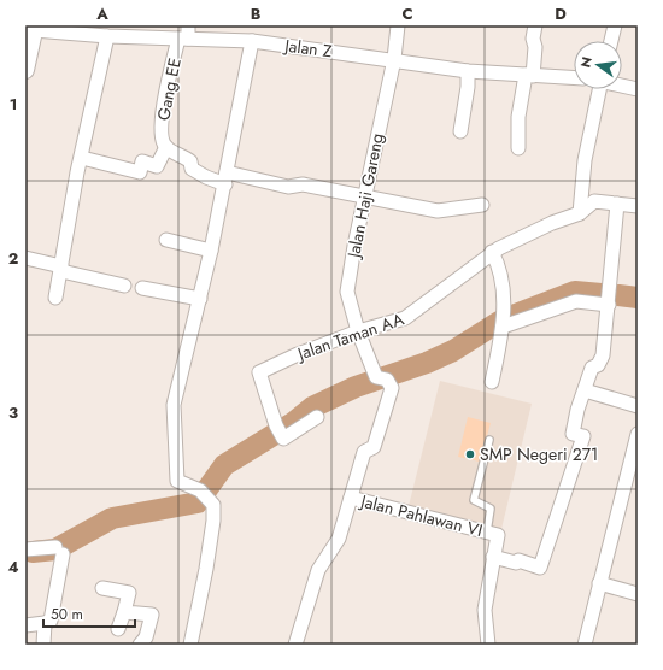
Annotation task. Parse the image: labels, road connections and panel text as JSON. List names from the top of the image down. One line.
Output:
{"streets":{"street":["Jalan Z","Gang EE","Jalan Haji Gareng","Jalan Taman AA","Jalan Pahlawan VI"]},"crossings":[["Jalan Z","Gang EE"],["Jalan Z","Jalan Haji Gareng"],["Jalan Haji Gareng","Jalan Taman AA"],["Jalan Haji Gareng","Jalan Pahlawan VI"]],"places":["SMP Negeri 271"],"scale_bar":"50 m","north":"left","grid":{"columns":["A","B","C","D"],"rows":["1","2","3","4"]}}
